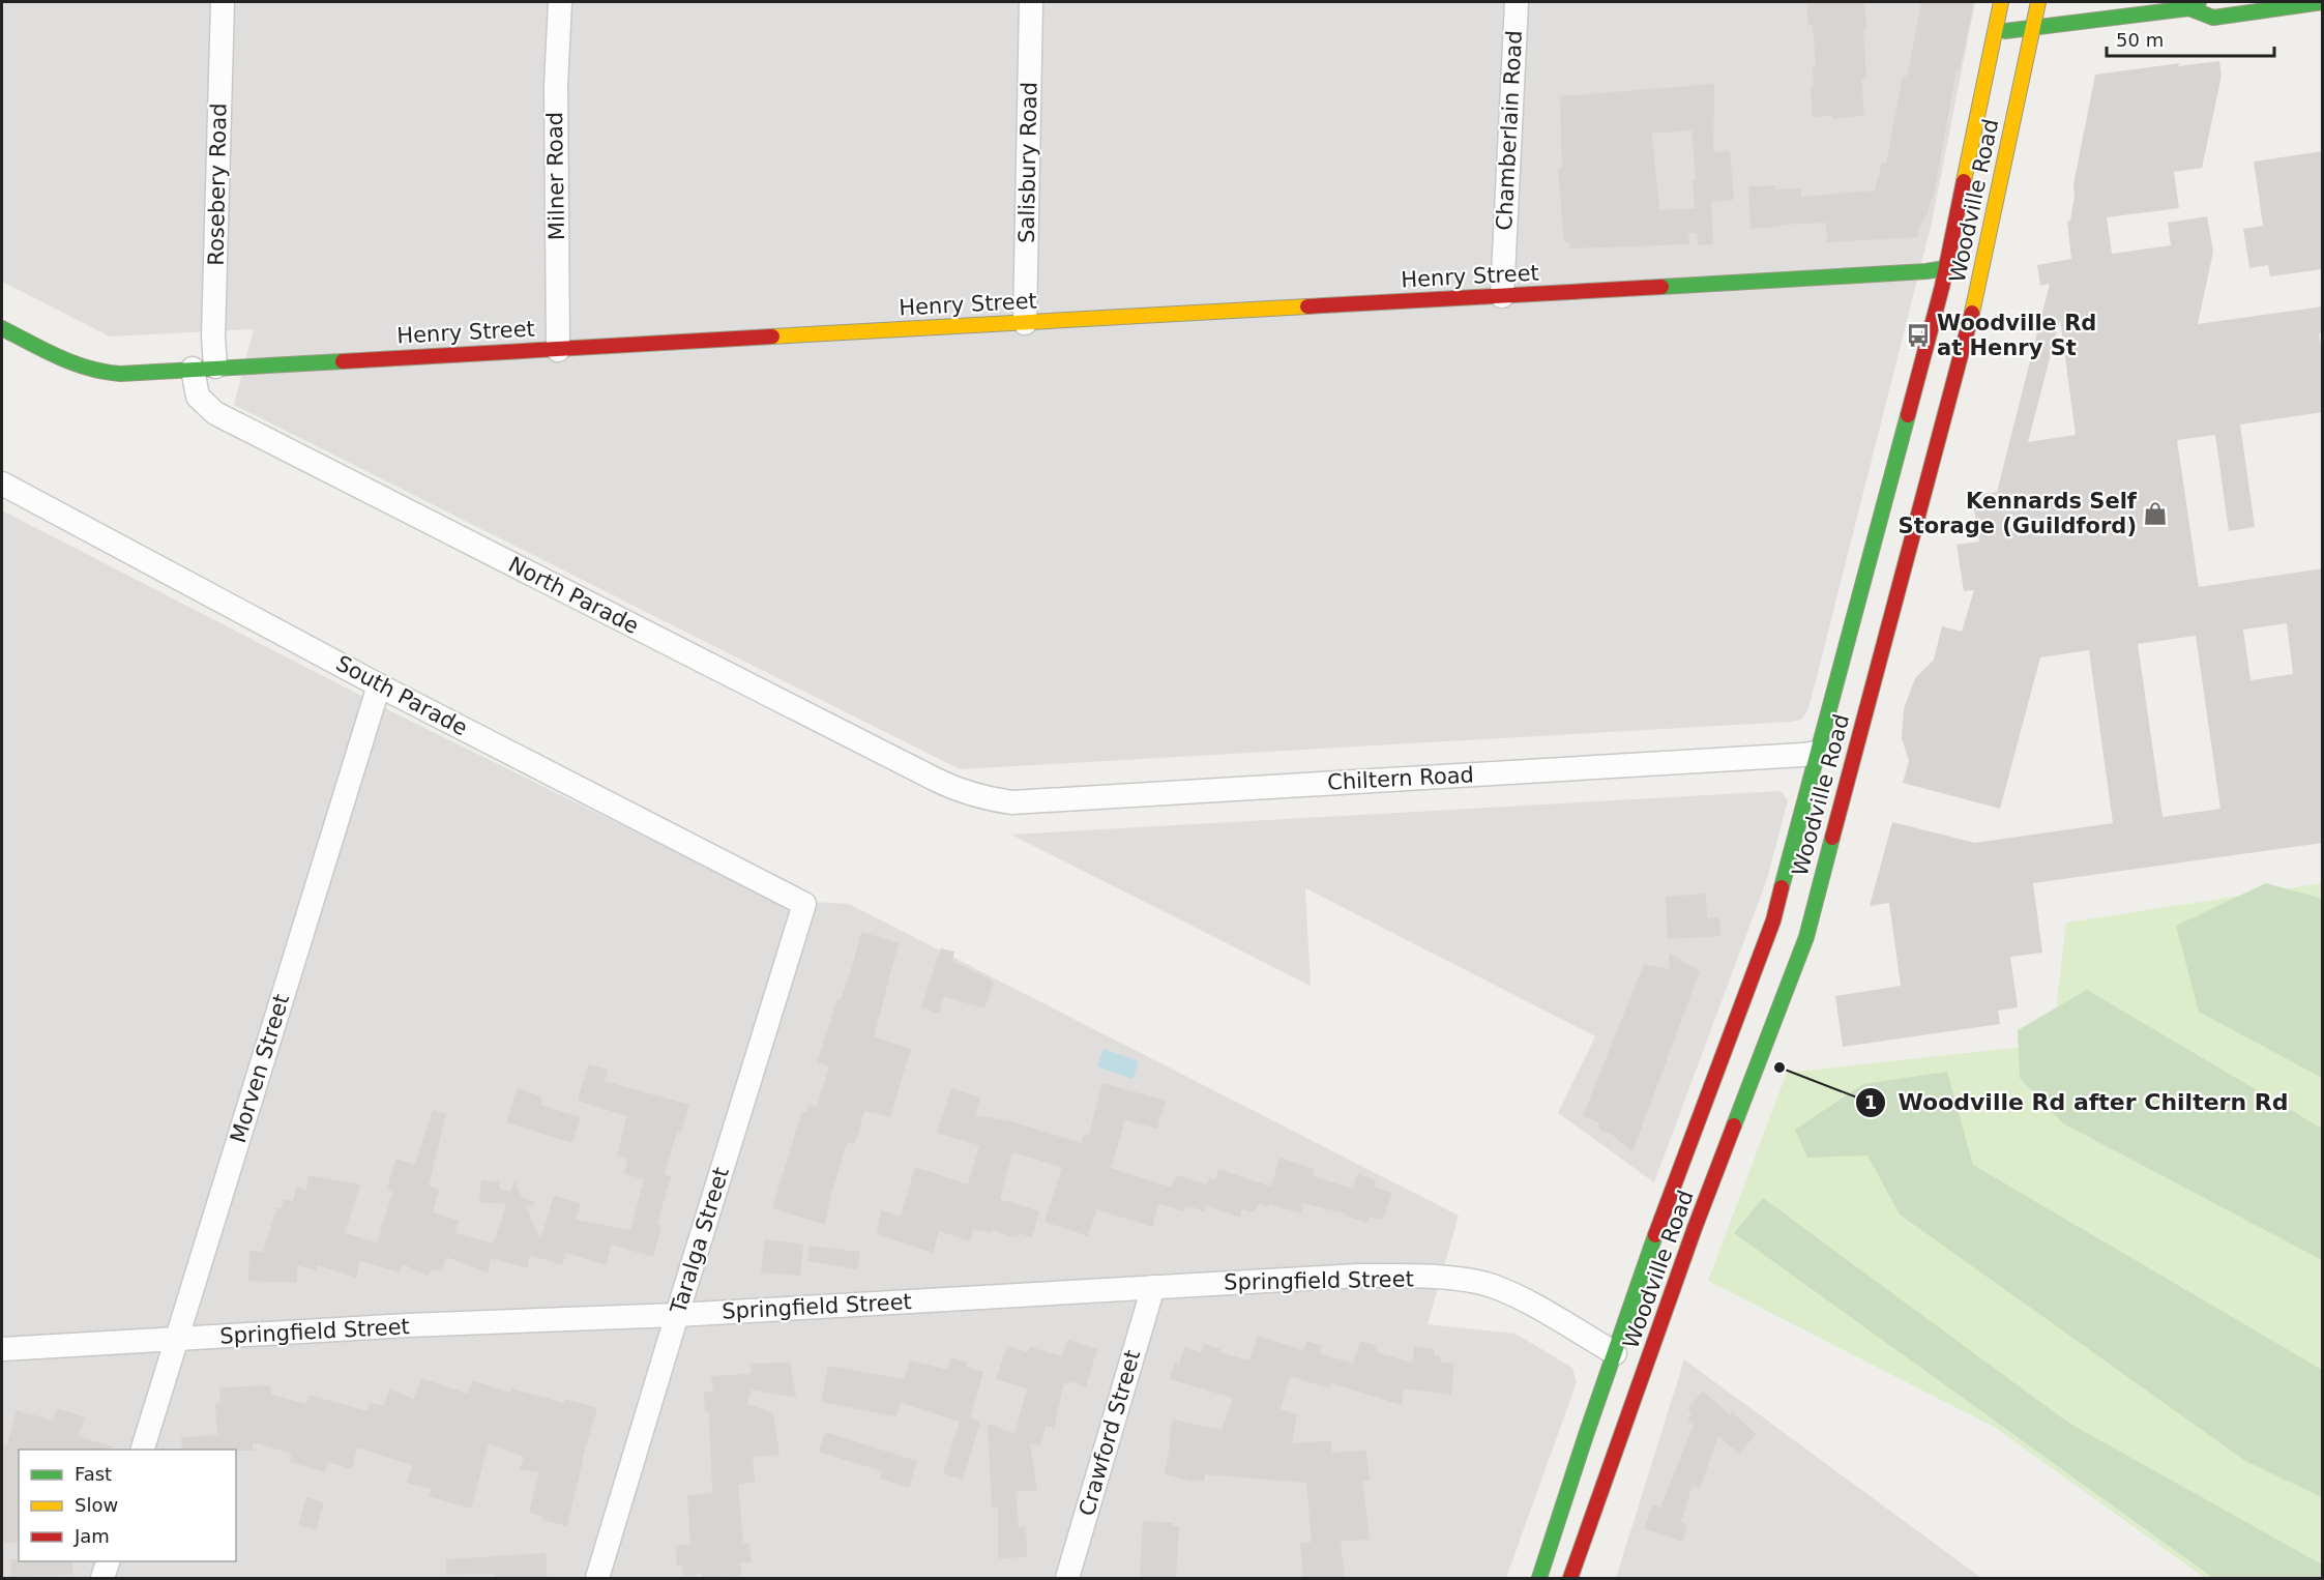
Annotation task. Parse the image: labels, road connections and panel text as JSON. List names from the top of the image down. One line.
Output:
{"streets":{"main road":["Woodville Road","Henry Street"],"street":["Chamberlain Road","Salisbury Road","Milner Road","Rosebery Road","North Parade","South Parade","Chiltern Road","Morven Street","Taralga Street","Springfield Street","Crawford Street"]},"crossings":[["Chamberlain Road","Henry Street"],["Salisbury Road","Henry Street"],["Milner Road","Henry Street"],["Rosebery Road","Henry Street"],["Rosebery Road","North Parade"],["Woodville Road","Henry Street"],["Woodville Road","Chiltern Road"],["Woodville Road","Springfield Street"],["Henry Street","North Parade"],["North Parade","Chiltern Road"],["South Parade","Morven Street"],["South Parade","Taralga Street"],["Morven Street","Springfield Street"],["Taralga Street","Springfield Street"],["Springfield Street","Crawford Street"]],"places":{"bus stop":["Woodville Rd at Henry St"],"shop":["Kennards Self Storage (Guildford)"],"other":["Woodville Rd after Chiltern Rd"]},"legend":["Fast","Slow","Jam"],"scale_bar":"50 m"}
